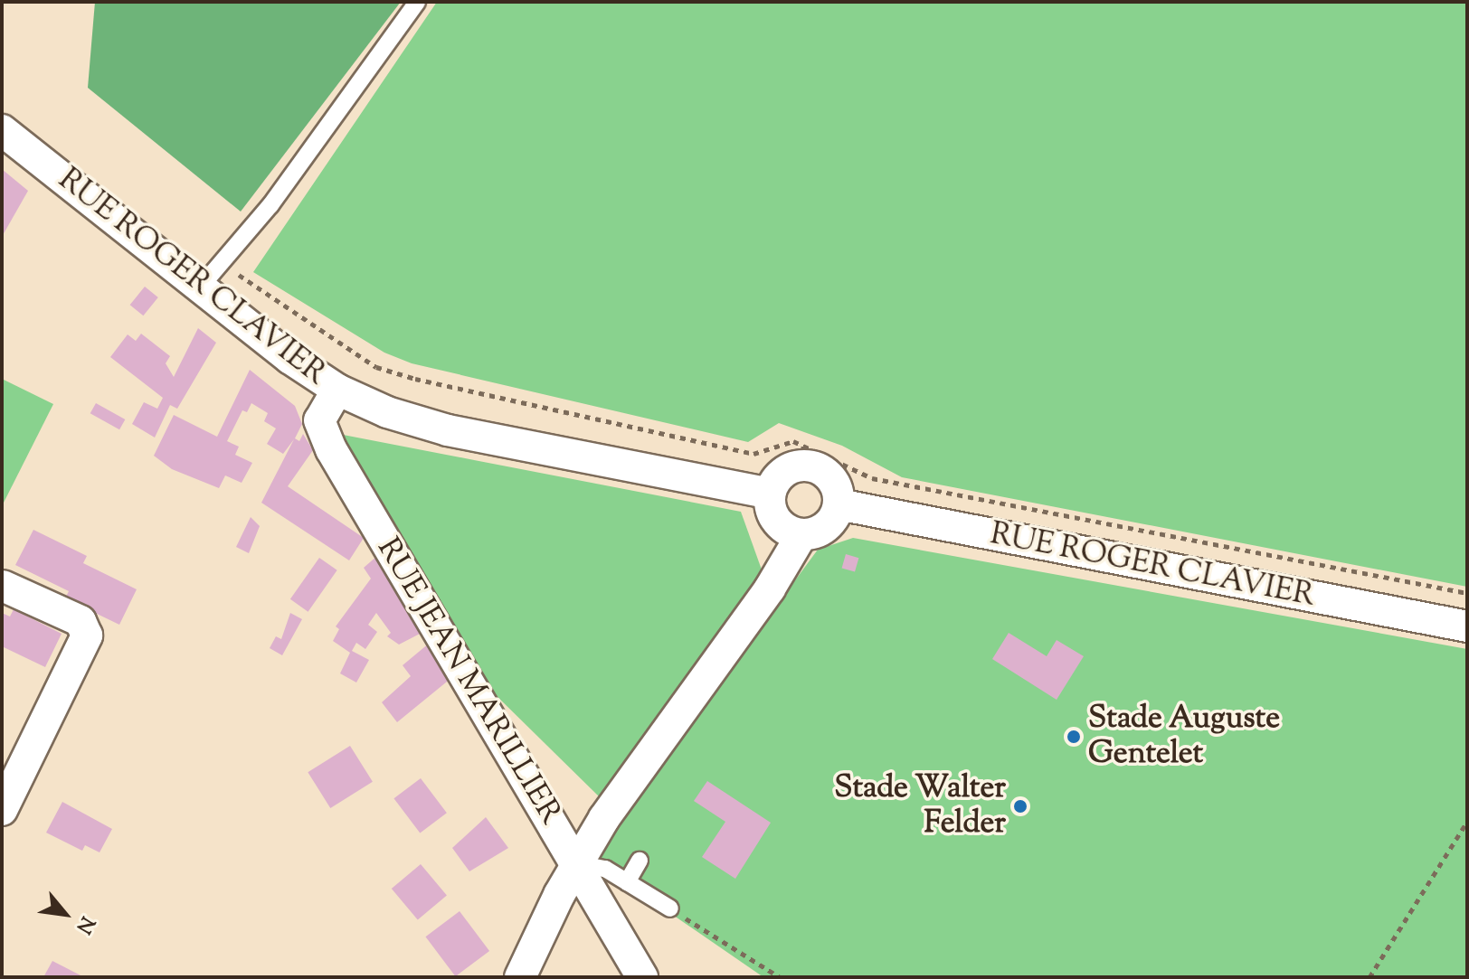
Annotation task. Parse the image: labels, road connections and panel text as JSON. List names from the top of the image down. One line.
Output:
{"streets":{"street":["RUE ROGER CLAVIER","RUE JEAN MARILLIER"]},"crossings":[["RUE ROGER CLAVIER","RUE JEAN MARILLIER"]],"places":["Stade Auguste Gentelet","Stade Walter Felder"],"north":"bottom right"}
